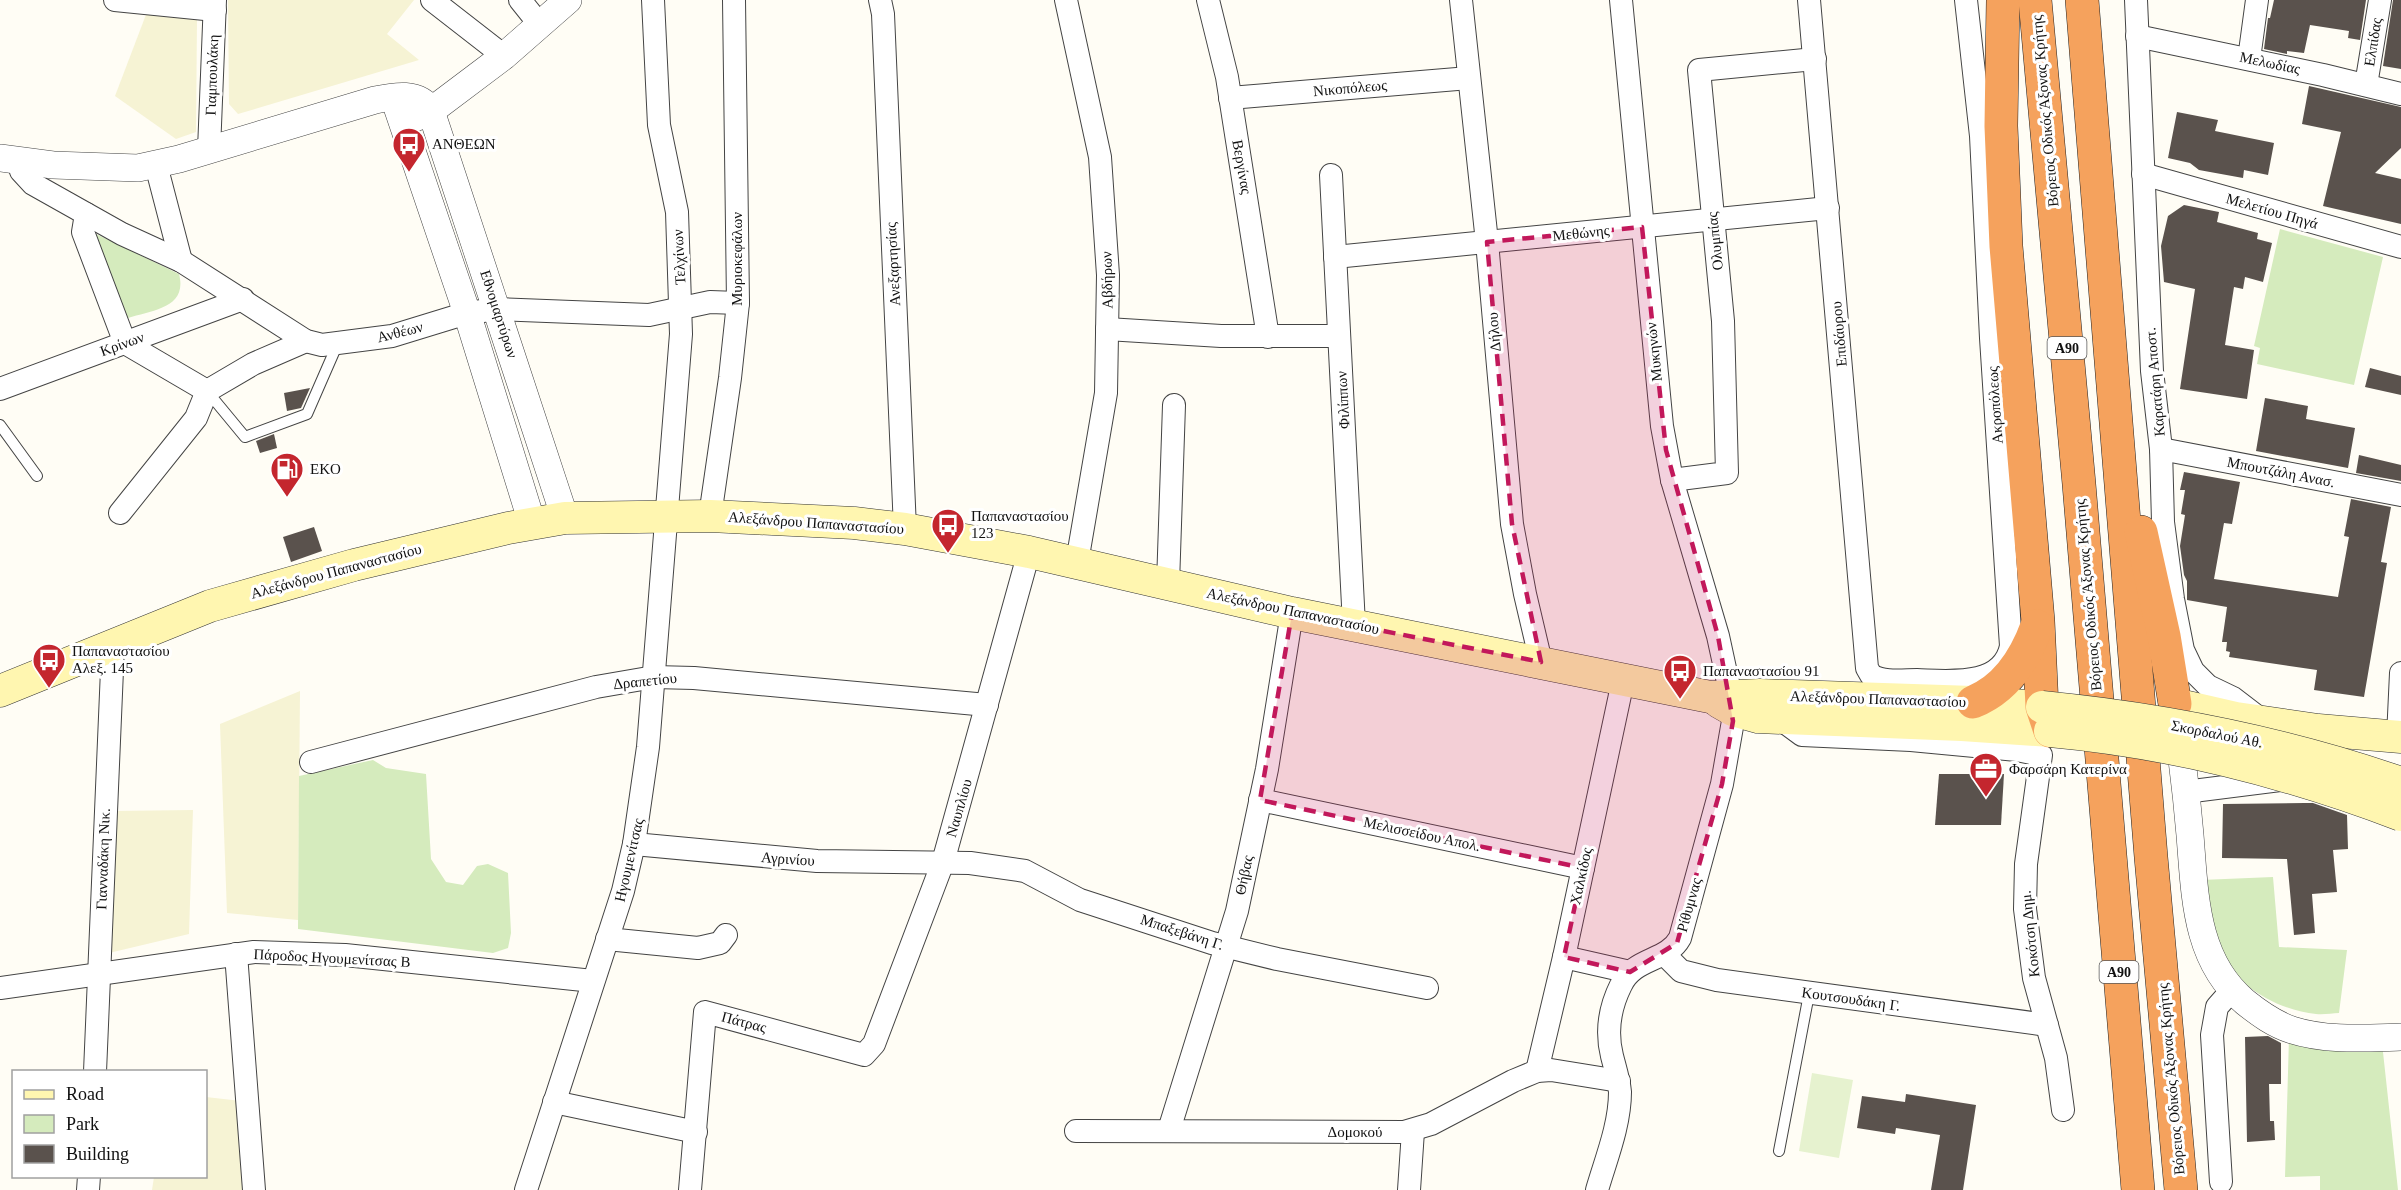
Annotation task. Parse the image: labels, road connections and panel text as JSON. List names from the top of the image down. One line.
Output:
{"streets":{"highway":["Βόρειος Οδικός Άξονας Κρήτης","Α90"],"main road":["Αλεξάνδρου Παπαναστασίου","Σκορδαλού Αθ."],"street":["Ελπίδας","Μελωδίας","Γιαμπουλάκη","Νικοπόλεως","Βεργίνας","Μελετίου Πηγά","Μεθώνης","Ολυμπίας","Τελχίνων","Μυριοκεφάλων","Ανεξαρτησίας","Αβδήρων","Εθνομαρτύρων","Ανθέων","Δήλου","Επιδάυρου","Κρίνων","Μυκηνών","Καρατάρη Αποστ.","Φιλίππων","Ακροπόλεως","Μπουτζάλη Ανασ.","Δραπετίου","Ναυπλίου","Μελισσείδου Απολ.","Γιανναδάκη Νικ.","Αγρινίου","Ηγουμενίτσας","Θήβας","Χαλκίδος","Ρίθυμνας","Μπαξεβάνη Γ.","Κοκότση Δημ.","Πάροδος Ηγουμενίτσας Β","Κουτσουδάκη Γ.","Πάτρας","Δομοκού"]},"crossings":[["Ελπίδας","Μελωδίας"],["Μελωδίας","Καρατάρη Αποστ."],["Νικοπόλεως","Βεργίνας"],["Νικοπόλεως","Δήλου"],["Μελετίου Πηγά","Καρατάρη Αποστ."],["Μεθώνης","Ολυμπίας"],["Μεθώνης","Δήλου"],["Μεθώνης","Επιδάυρου"],["Μεθώνης","Μυκηνών"],["Μεθώνης","Φιλίππων"],["Ολυμπίας","Επιδάυρου"],["Ολυμπίας","Μυκηνών"],["Τελχίνων","Ανθέων"],["Τελχίνων","Αλεξάνδρου Παπαναστασίου"],["Τελχίνων","Ηγουμενίτσας"],["Μυριοκεφάλων","Ανθέων"],["Μυριοκεφάλων","Αλεξάνδρου Παπαναστασίου"],["Ανεξαρτησίας","Αλεξάνδρου Παπαναστασίου"],["Αβδήρων","Αλεξάνδρου Παπαναστασίου"],["Εθνομαρτύρων","Ανθέων"],["Εθνομαρτύρων","Αλεξάνδρου Παπαναστασίου"],["Δήλου","Αλεξάνδρου Παπαναστασίου"],["Επιδάυρου","Ακροπόλεως"],["Μυκηνών","Αλεξάνδρου Παπαναστασίου"],["Μυκηνών","Ρίθυμνας"],["Καρατάρη Αποστ.","Μπουτζάλη Ανασ."],["Φιλίππων","Αλεξάνδρου Παπαναστασίου"],["Αλεξάνδρου Παπαναστασίου","Σκορδαλού Αθ."],["Αλεξάνδρου Παπαναστασίου","Ναυπλίου"],["Αλεξάνδρου Παπαναστασίου","Γιανναδάκη Νικ."],["Αλεξάνδρου Παπαναστασίου","Ηγουμενίτσας"],["Αλεξάνδρου Παπαναστασίου","Θήβας"],["Αλεξάνδρου Παπαναστασίου","Χαλκίδος"],["Αλεξάνδρου Παπαναστασίου","Ρίθυμνας"],["Αλεξάνδρου Παπαναστασίου","Κοκότση Δημ."],["Δραπετίου","Ναυπλίου"],["Δραπετίου","Ηγουμενίτσας"],["Σκορδαλού Αθ.","Κοκότση Δημ."],["Ναυπλίου","Αγρινίου"],["Ναυπλίου","Μπαξεβάνη Γ."],["Ναυπλίου","Πάτρας"],["Μελισσείδου Απολ.","Θήβας"],["Μελισσείδου Απολ.","Χαλκίδος"],["Γιανναδάκη Νικ.","Πάροδος Ηγουμενίτσας Β"],["Αγρινίου","Ηγουμενίτσας"],["Αγρινίου","Μπαξεβάνη Γ."],["Ηγουμενίτσας","Πάροδος Ηγουμενίτσας Β"],["Θήβας","Μπαξεβάνη Γ."],["Θήβας","Δομοκού"],["Χαλκίδος","Δομοκού"],["Ρίθυμνας","Κουτσουδάκη Γ."],["Κοκότση Δημ.","Κουτσουδάκη Γ."]],"places":{"bus stop":["ΑΝΘΕΩΝ","Παπαναστασίου 123","Παπαναστασίου Αλεξ. 145","Παπαναστασίου 91"],"fuel station":["EKO"],"office":["Φαρσάρη Κατερίνα"]},"legend":["Road","Park","Building"]}
